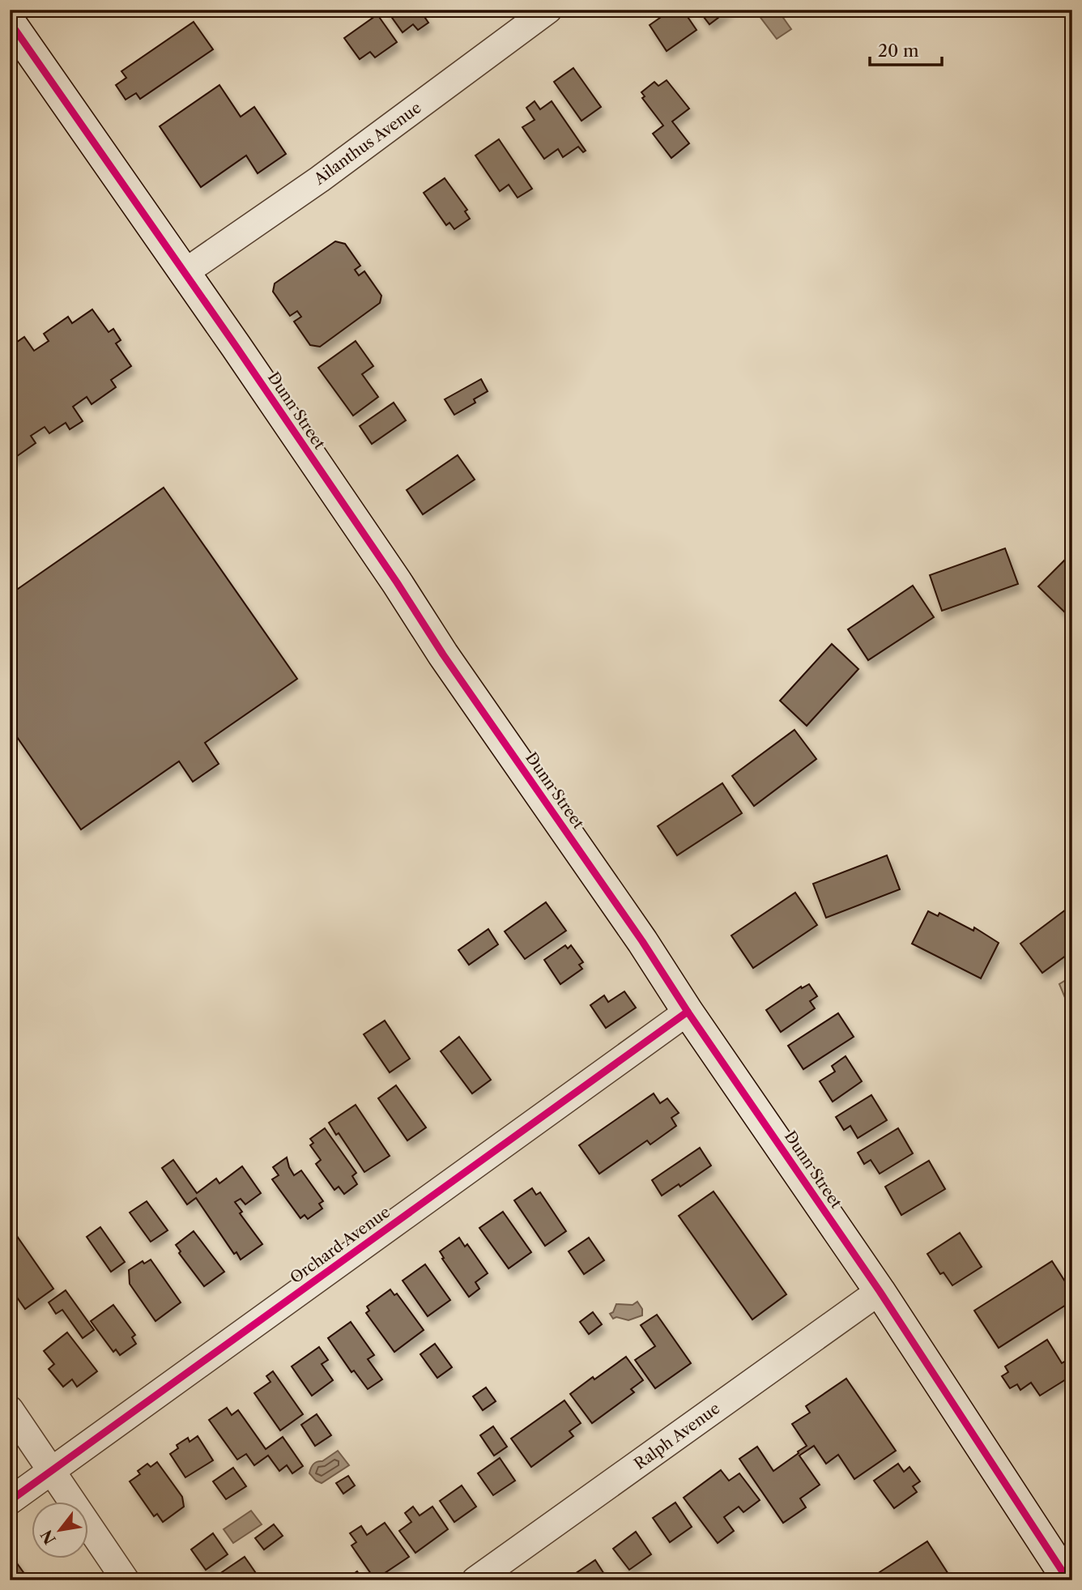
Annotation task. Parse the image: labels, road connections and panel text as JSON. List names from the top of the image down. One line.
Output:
{"streets":{"street":["Ailanthus Avenue","Dunn Street","Orchard Avenue","Ralph Avenue"]},"crossings":[["Ailanthus Avenue","Dunn Street"],["Dunn Street","Orchard Avenue"],["Dunn Street","Ralph Avenue"]],"scale_bar":"20 m","north":"bottom left"}
